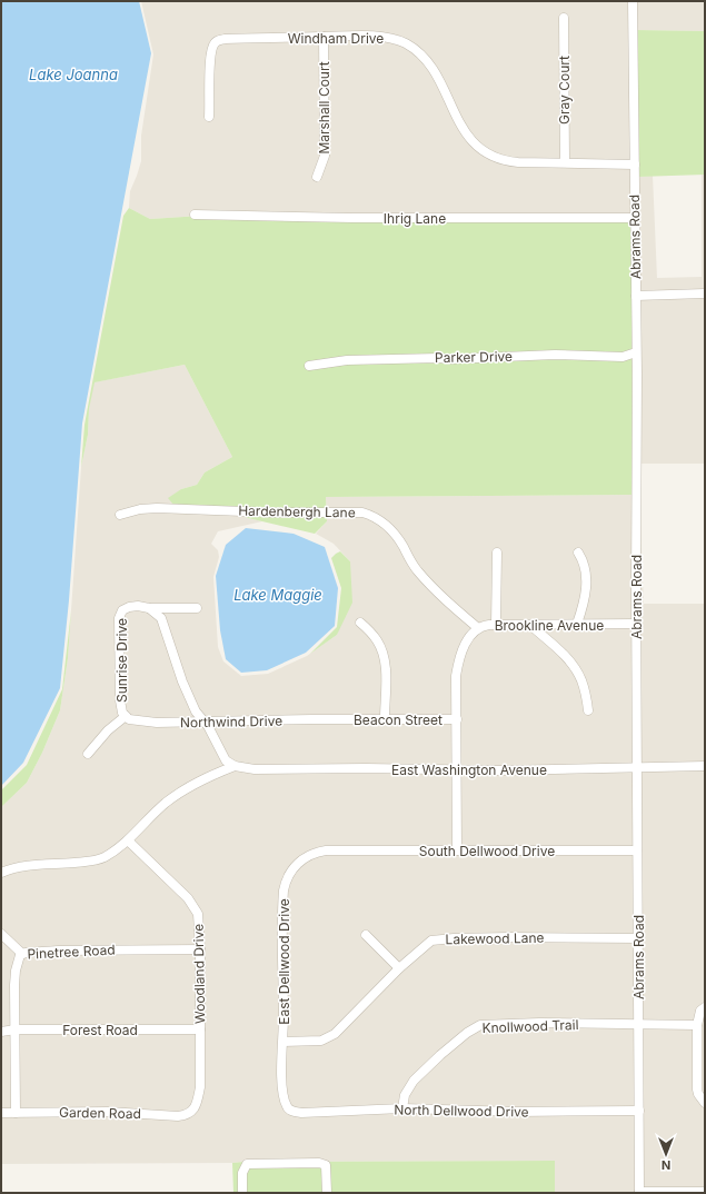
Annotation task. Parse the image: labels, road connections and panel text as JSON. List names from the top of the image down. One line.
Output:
{"streets":{"street":["Windham Drive","Gray Court","Marshall Court","Ihrig Lane","Abrams Road","Parker Drive","Hardenbergh Lane","Brookline Avenue","Sunrise Drive","Beacon Street","Northwind Drive","East Washington Avenue","South Dellwood Drive","Lakewood Lane","Pinetree Road","East Dellwood Drive","Woodland Drive","Knollwood Trail","Forest Road","North Dellwood Drive","Garden Road"]},"crossings":[["Windham Drive","Gray Court"],["Windham Drive","Marshall Court"],["Windham Drive","Abrams Road"],["Ihrig Lane","Abrams Road"],["Abrams Road","Parker Drive"],["Abrams Road","Brookline Avenue"],["Abrams Road","East Washington Avenue"],["Abrams Road","South Dellwood Drive"],["Abrams Road","Lakewood Lane"],["Abrams Road","Knollwood Trail"],["Abrams Road","North Dellwood Drive"],["Hardenbergh Lane","Brookline Avenue"],["Brookline Avenue","Beacon Street"],["Brookline Avenue","East Washington Avenue"],["Brookline Avenue","South Dellwood Drive"],["Sunrise Drive","Northwind Drive"],["Beacon Street","Northwind Drive"],["South Dellwood Drive","East Dellwood Drive"],["Lakewood Lane","East Dellwood Drive"],["Pinetree Road","Woodland Drive"],["Pinetree Road","Forest Road"],["Pinetree Road","Garden Road"],["East Dellwood Drive","North Dellwood Drive"],["Woodland Drive","Forest Road"],["Woodland Drive","Garden Road"],["Knollwood Trail","North Dellwood Drive"]],"water":["Lake Joanna","Lake Maggie"],"north":"bottom"}
